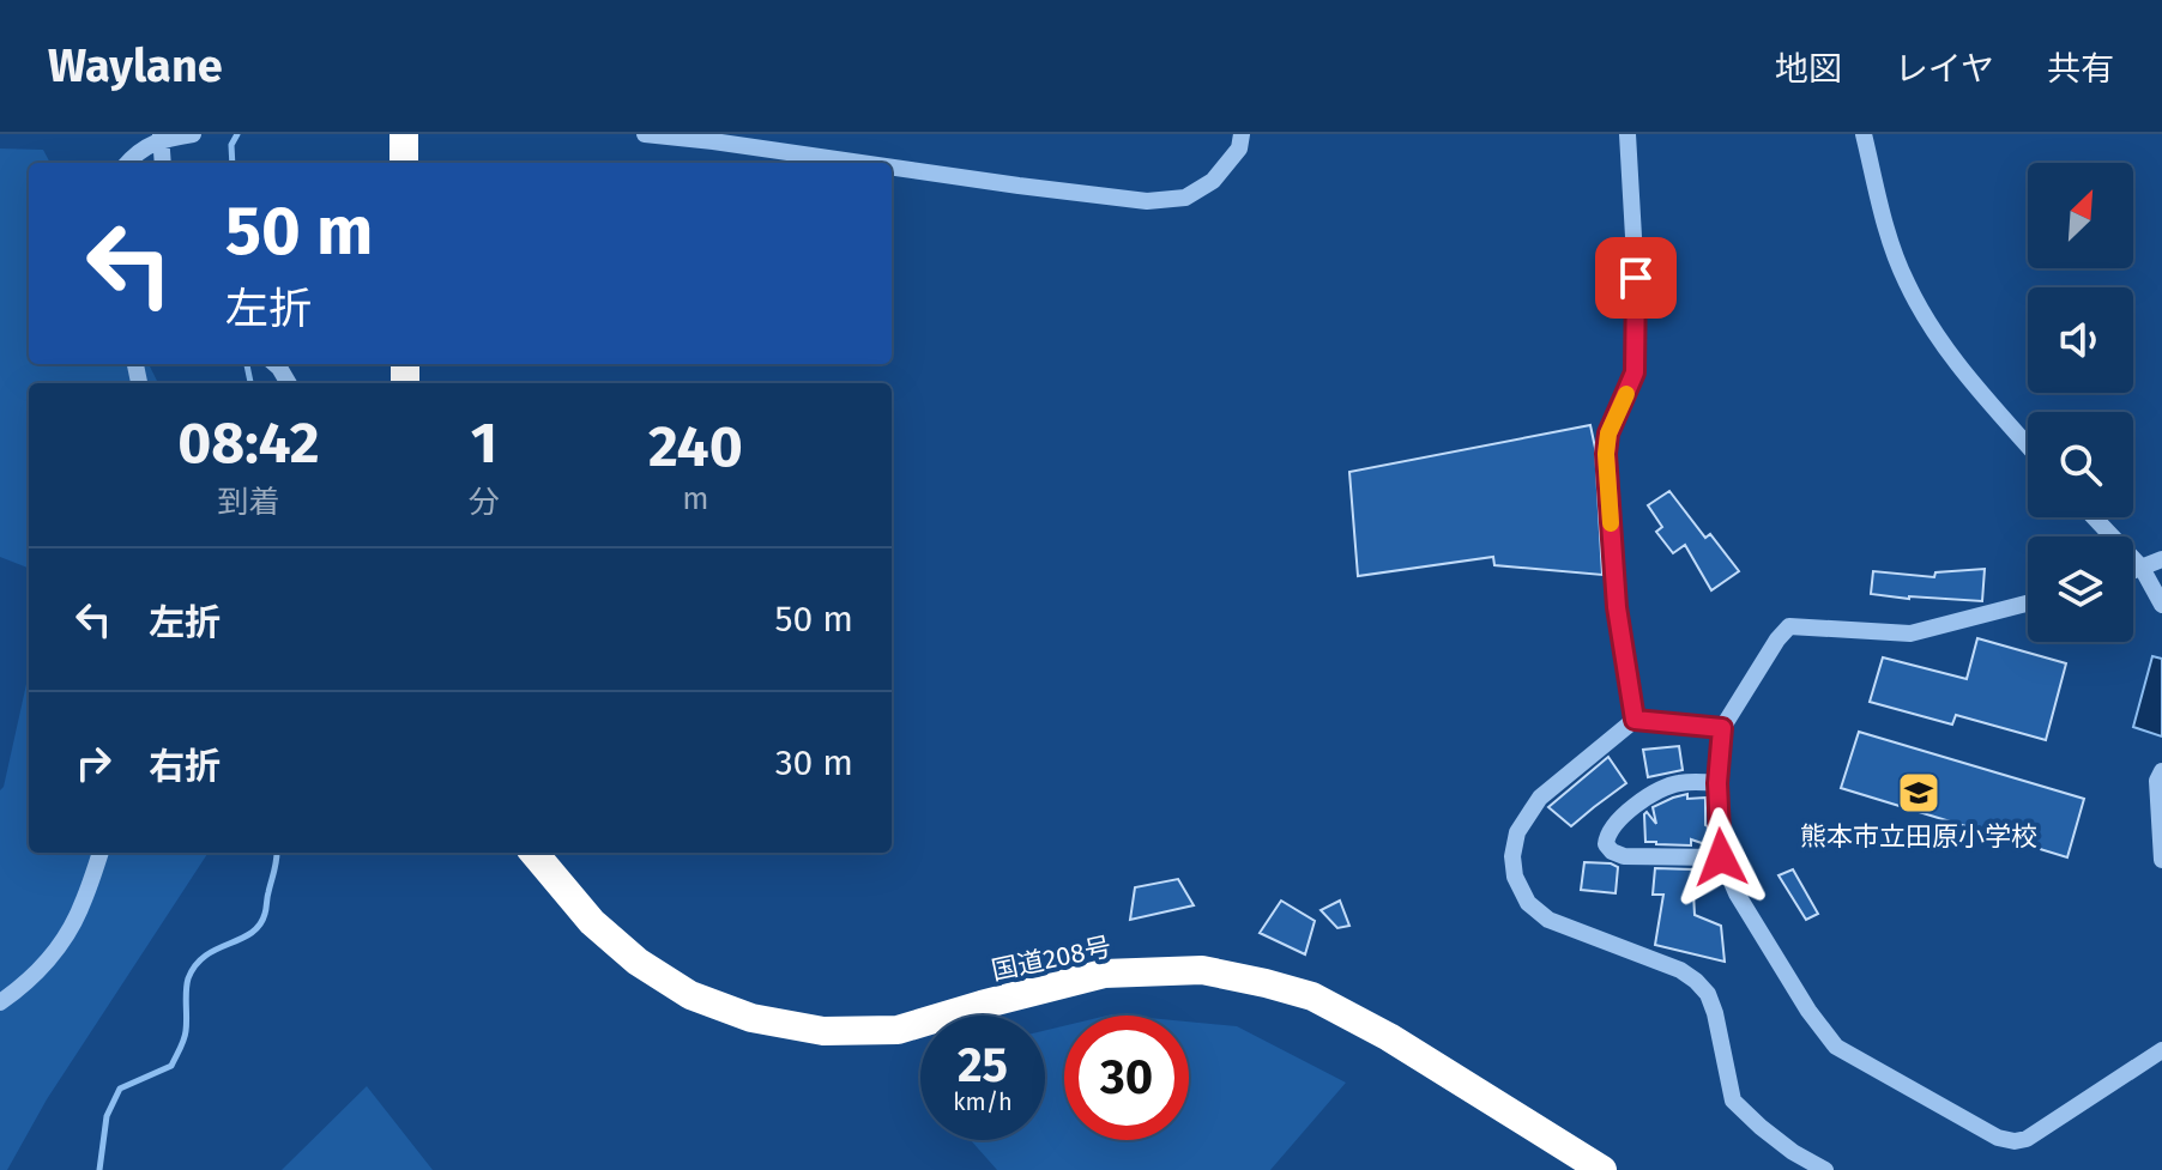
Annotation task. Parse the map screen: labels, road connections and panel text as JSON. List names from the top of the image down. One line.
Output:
{"streets":{"highway":["国道208号"]},"places":{"school or university":["熊本市立田原小学校"]},"north":"top right","page":{"header":"Waylane","nav":["地図","レイヤ","共有"],"turn":["50 m","左折"],"eta":["08:42","到着","1","分","240","m"],"list":[{"name":"左折","value":"50 m"},{"name":"右折","value":"30 m"}],"speed":"25 km/h","limit":"30"}}
